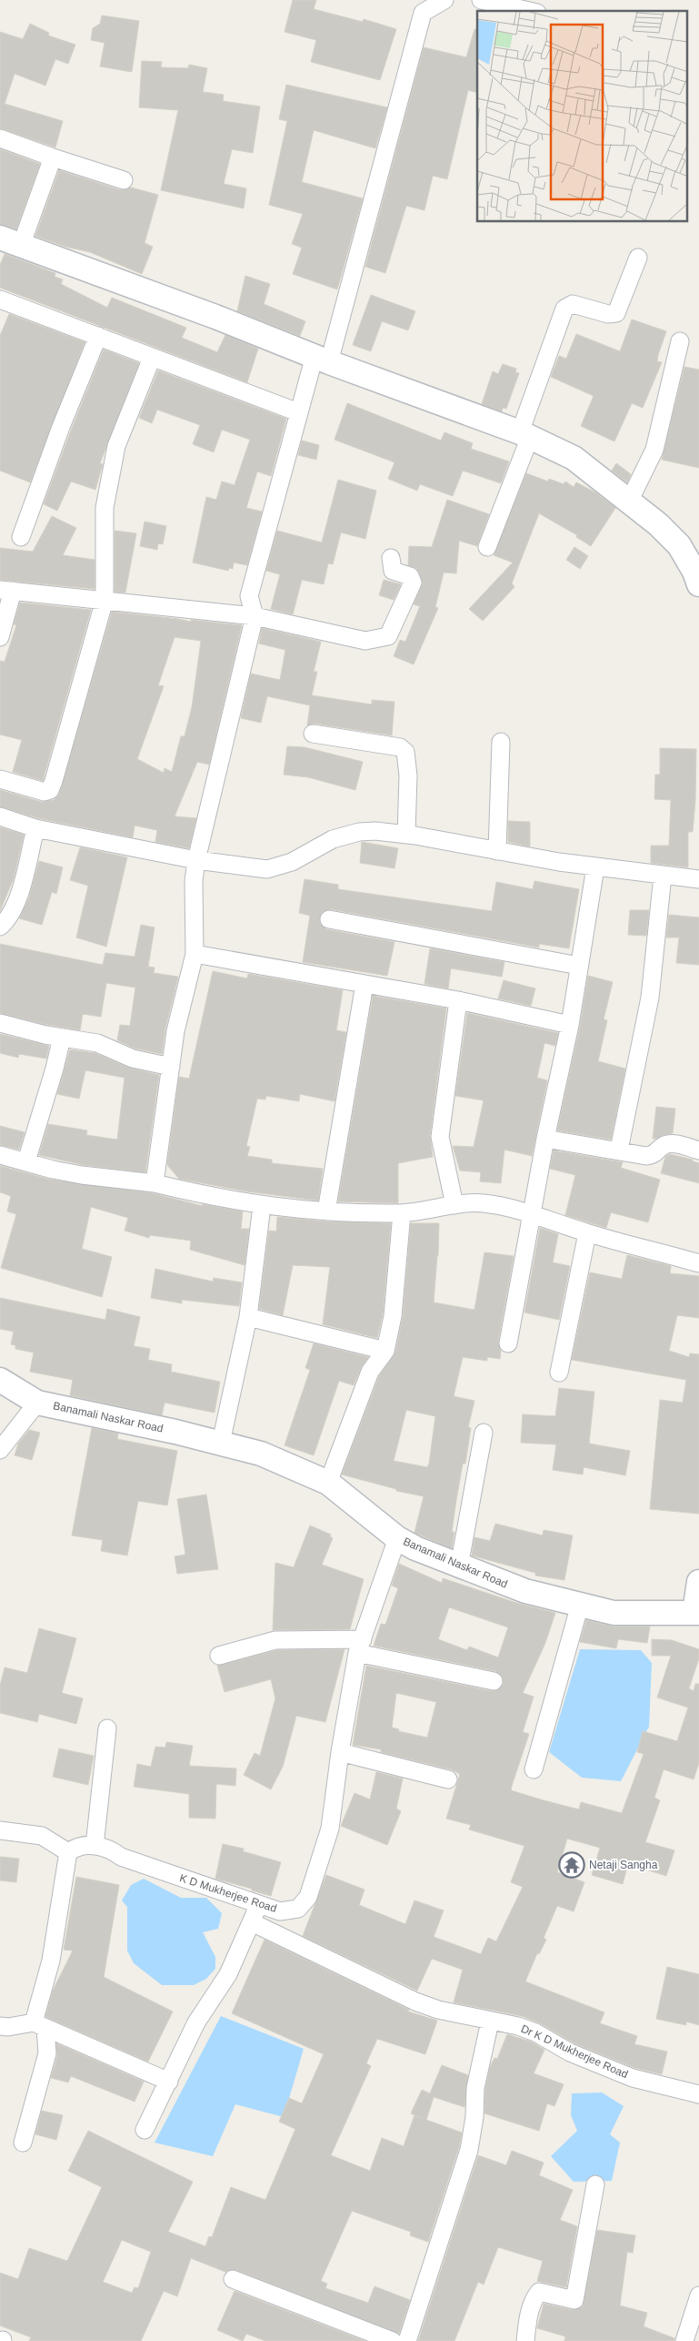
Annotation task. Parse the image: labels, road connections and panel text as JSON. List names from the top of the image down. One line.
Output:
{"streets":{"street":["Banamali Naskar Road","K D Mukherjee Road","Dr K D Mukherjee Road"]},"crossings":[["Banamali Naskar Road","K D Mukherjee Road"]],"places":{"temple":["Netaji Sangha"]}}
